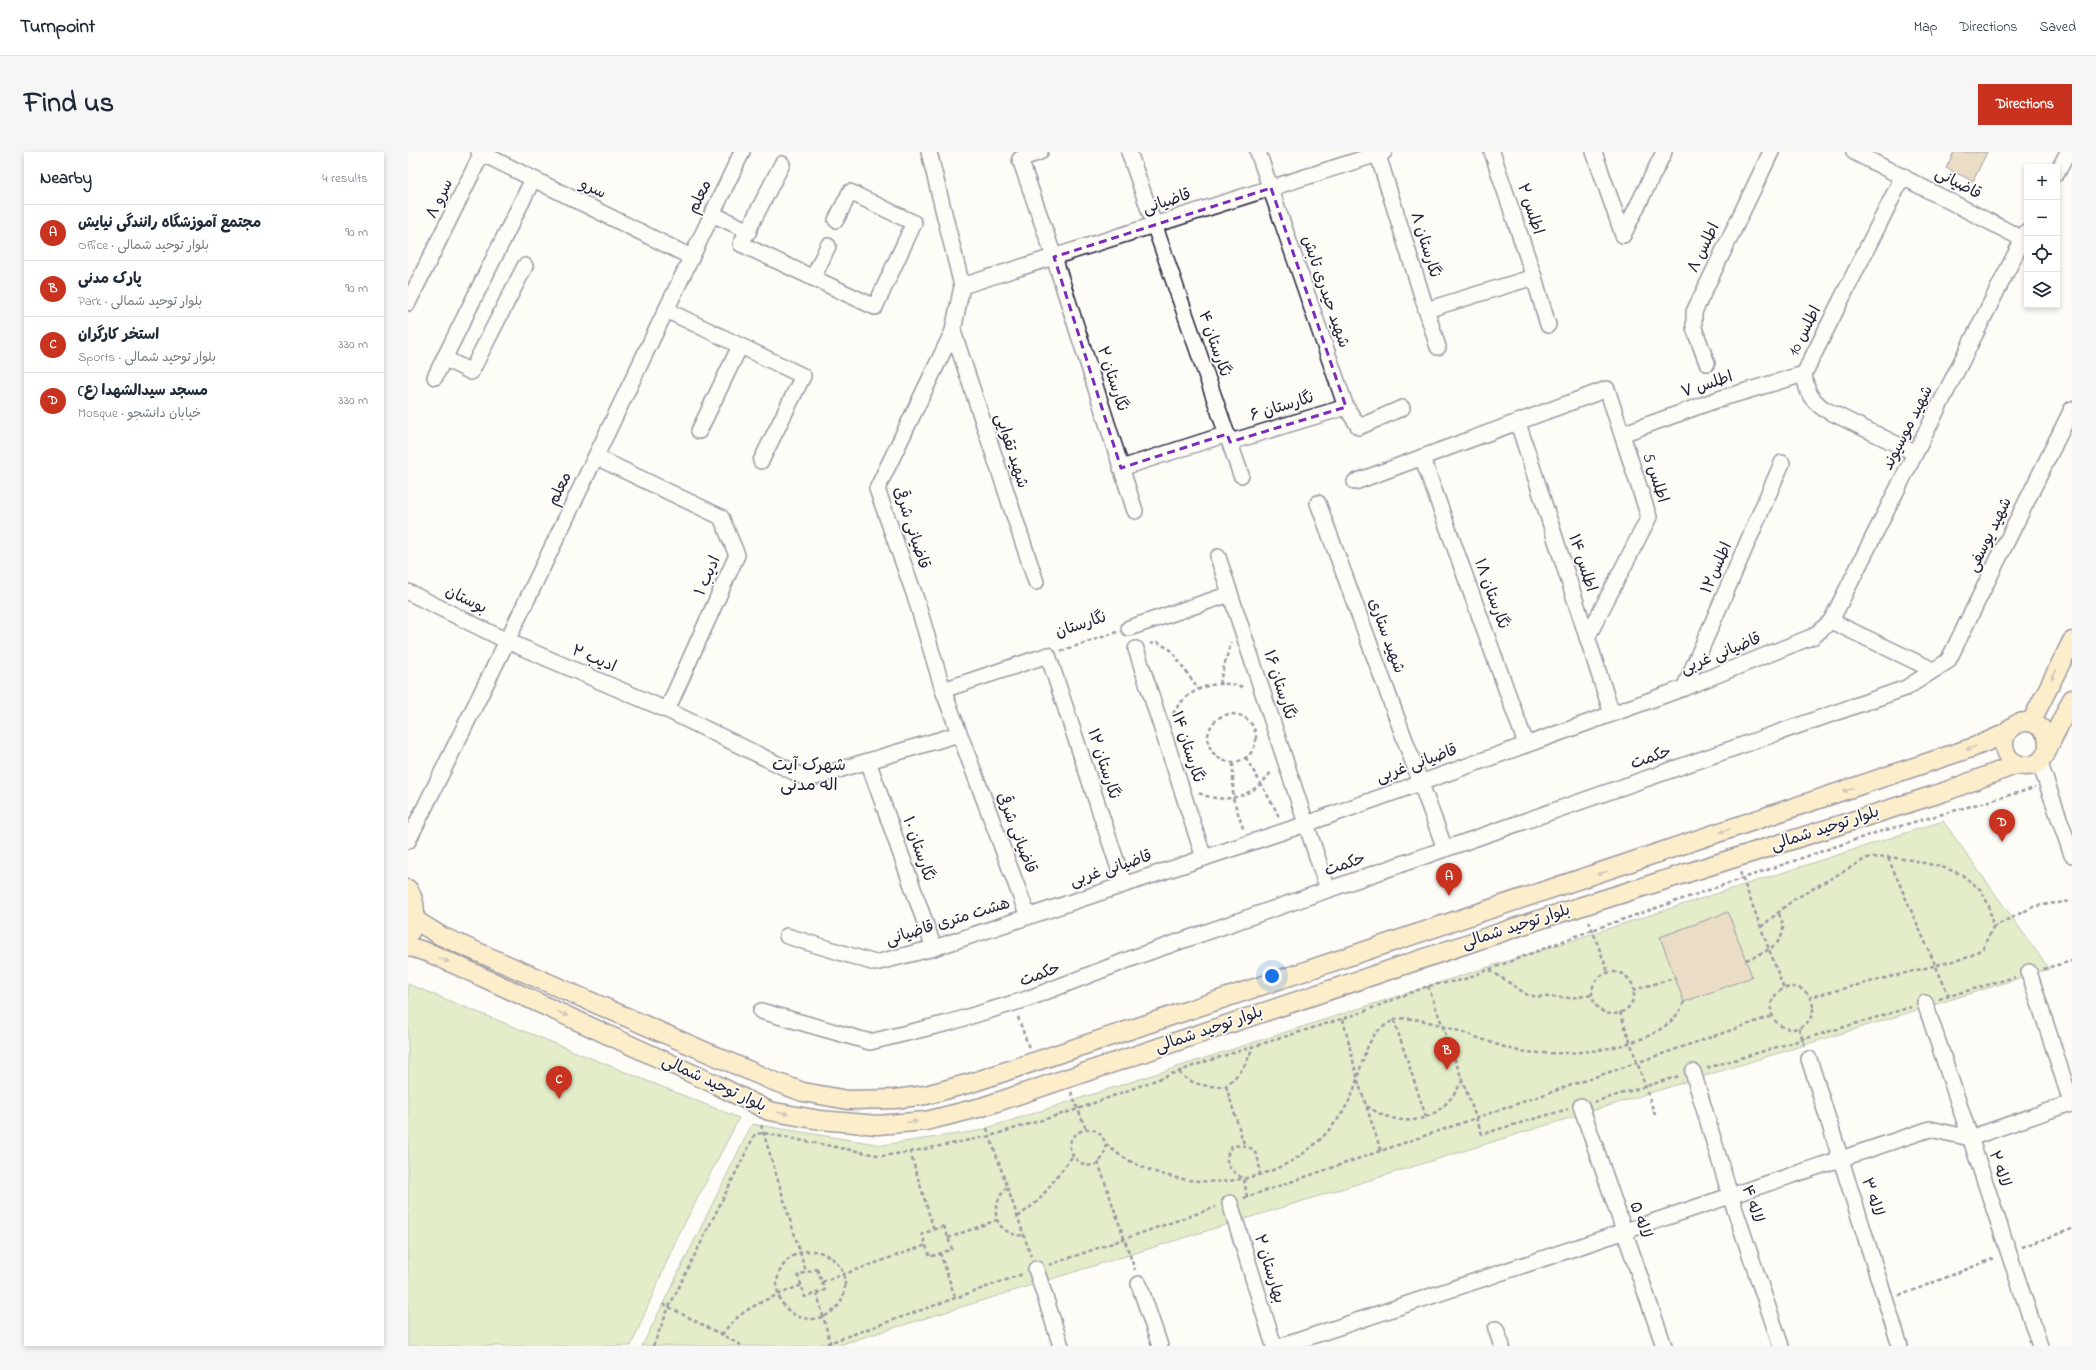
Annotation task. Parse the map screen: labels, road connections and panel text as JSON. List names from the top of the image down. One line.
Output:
{"streets":{"main road":["بلوار توحید شمالی"],"street":["قاضیانی","سرو","معلم","سرو ۸","اطلس ۲","نگارستان ۸","اطلس ۸","شهید حیدری تابش","اطلس 10","نگارستان ۴","نگارستان ۲","اطلس ۷","نگارستان ۶","شهید موسیوند","شهید تقوایی","اطلس 5","قاضیانی شرقی","شهید یوسفی","اطلس ۱۴","اطلس۱۲","ادیب ۱","نگارستان ۱۸","بوستان","نگارستان","شهید ستاری","قاضیانی غربی","ادیب ۲","نگارستان ۱۶","نگارستان ۱۴","حکمت","نگارستان ۱۲","نگارستان ۱۰","هشت متری قاضیانی","لاله ۲","لاله ۳","لاله ۴","لاله ۵","بهارستان ۲"]},"crossings":[["قاضیانی","نگارستان ۸"],["قاضیانی","شهید حیدری تابش"],["قاضیانی","اطلس 10"],["قاضیانی","نگارستان ۴"],["قاضیانی","نگارستان ۲"],["قاضیانی","قاضیانی شرقی"],["سرو","معلم"],["سرو","سرو ۸"],["معلم","ادیب ۱"],["معلم","بوستان"],["معلم","ادیب ۲"],["شهید حیدری تابش","نگارستان ۶"],["اطلس 10","اطلس ۷"],["اطلس 10","شهید موسیوند"],["نگارستان ۴","نگارستان ۶"],["نگارستان ۲","نگارستان ۶"],["اطلس ۷","اطلس 5"],["شهید موسیوند","قاضیانی غربی"],["شهید تقوایی","قاضیانی شرقی"],["اطلس 5","اطلس ۱۴"],["قاضیانی شرقی","نگارستان"],["قاضیانی شرقی","قاضیانی غربی"],["قاضیانی شرقی","ادیب ۲"],["قاضیانی شرقی","هشت متری قاضیانی"],["شهید یوسفی","حکمت"],["اطلس ۱۴","قاضیانی غربی"],["اطلس۱۲","قاضیانی غربی"],["ادیب ۱","ادیب ۲"],["نگارستان ۱۸","قاضیانی غربی"],["بوستان","ادیب ۲"],["نگارستان","نگارستان ۱۶"],["نگارستان","نگارستان ۱۲"],["شهید ستاری","قاضیانی غربی"],["شهید ستاری","حکمت"],["قاضیانی غربی","نگارستان ۱۶"],["قاضیانی غربی","نگارستان ۱۴"],["قاضیانی غربی","نگارستان ۱۲"],["قاضیانی غربی","هشت متری قاضیانی"],["ادیب ۲","نگارستان ۱۰"],["نگارستان ۱۶","حکمت"],["نگارستان ۱۰","هشت متری قاضیانی"]],"districts":["شهرک آیت اله مدنی"],"page":{"header":"Turnpoint","nav":["Map","Directions","Saved"],"title":"Find us","buttons":"Directions","heading":["Nearby","4 results"],"map_buttons":["+","−"],"list":[{"mark":"A","name":"مجتمع آموزشگاه رانندگی نیایش","note":"Office · بلوار توحید شمالی","value":"90 m"},{"mark":"B","name":"پارک مدنی","note":"Park · بلوار توحید شمالی","value":"90 m"},{"mark":"C","name":"استخر کارگران","note":"Sports · بلوار توحید شمالی","value":"330 m"},{"mark":"D","name":"مسجد سیدالشهدا (ع)","note":"Mosque · خیابان دانشجو","value":"330 m"}],"pins":["D","A","B","C"]}}
